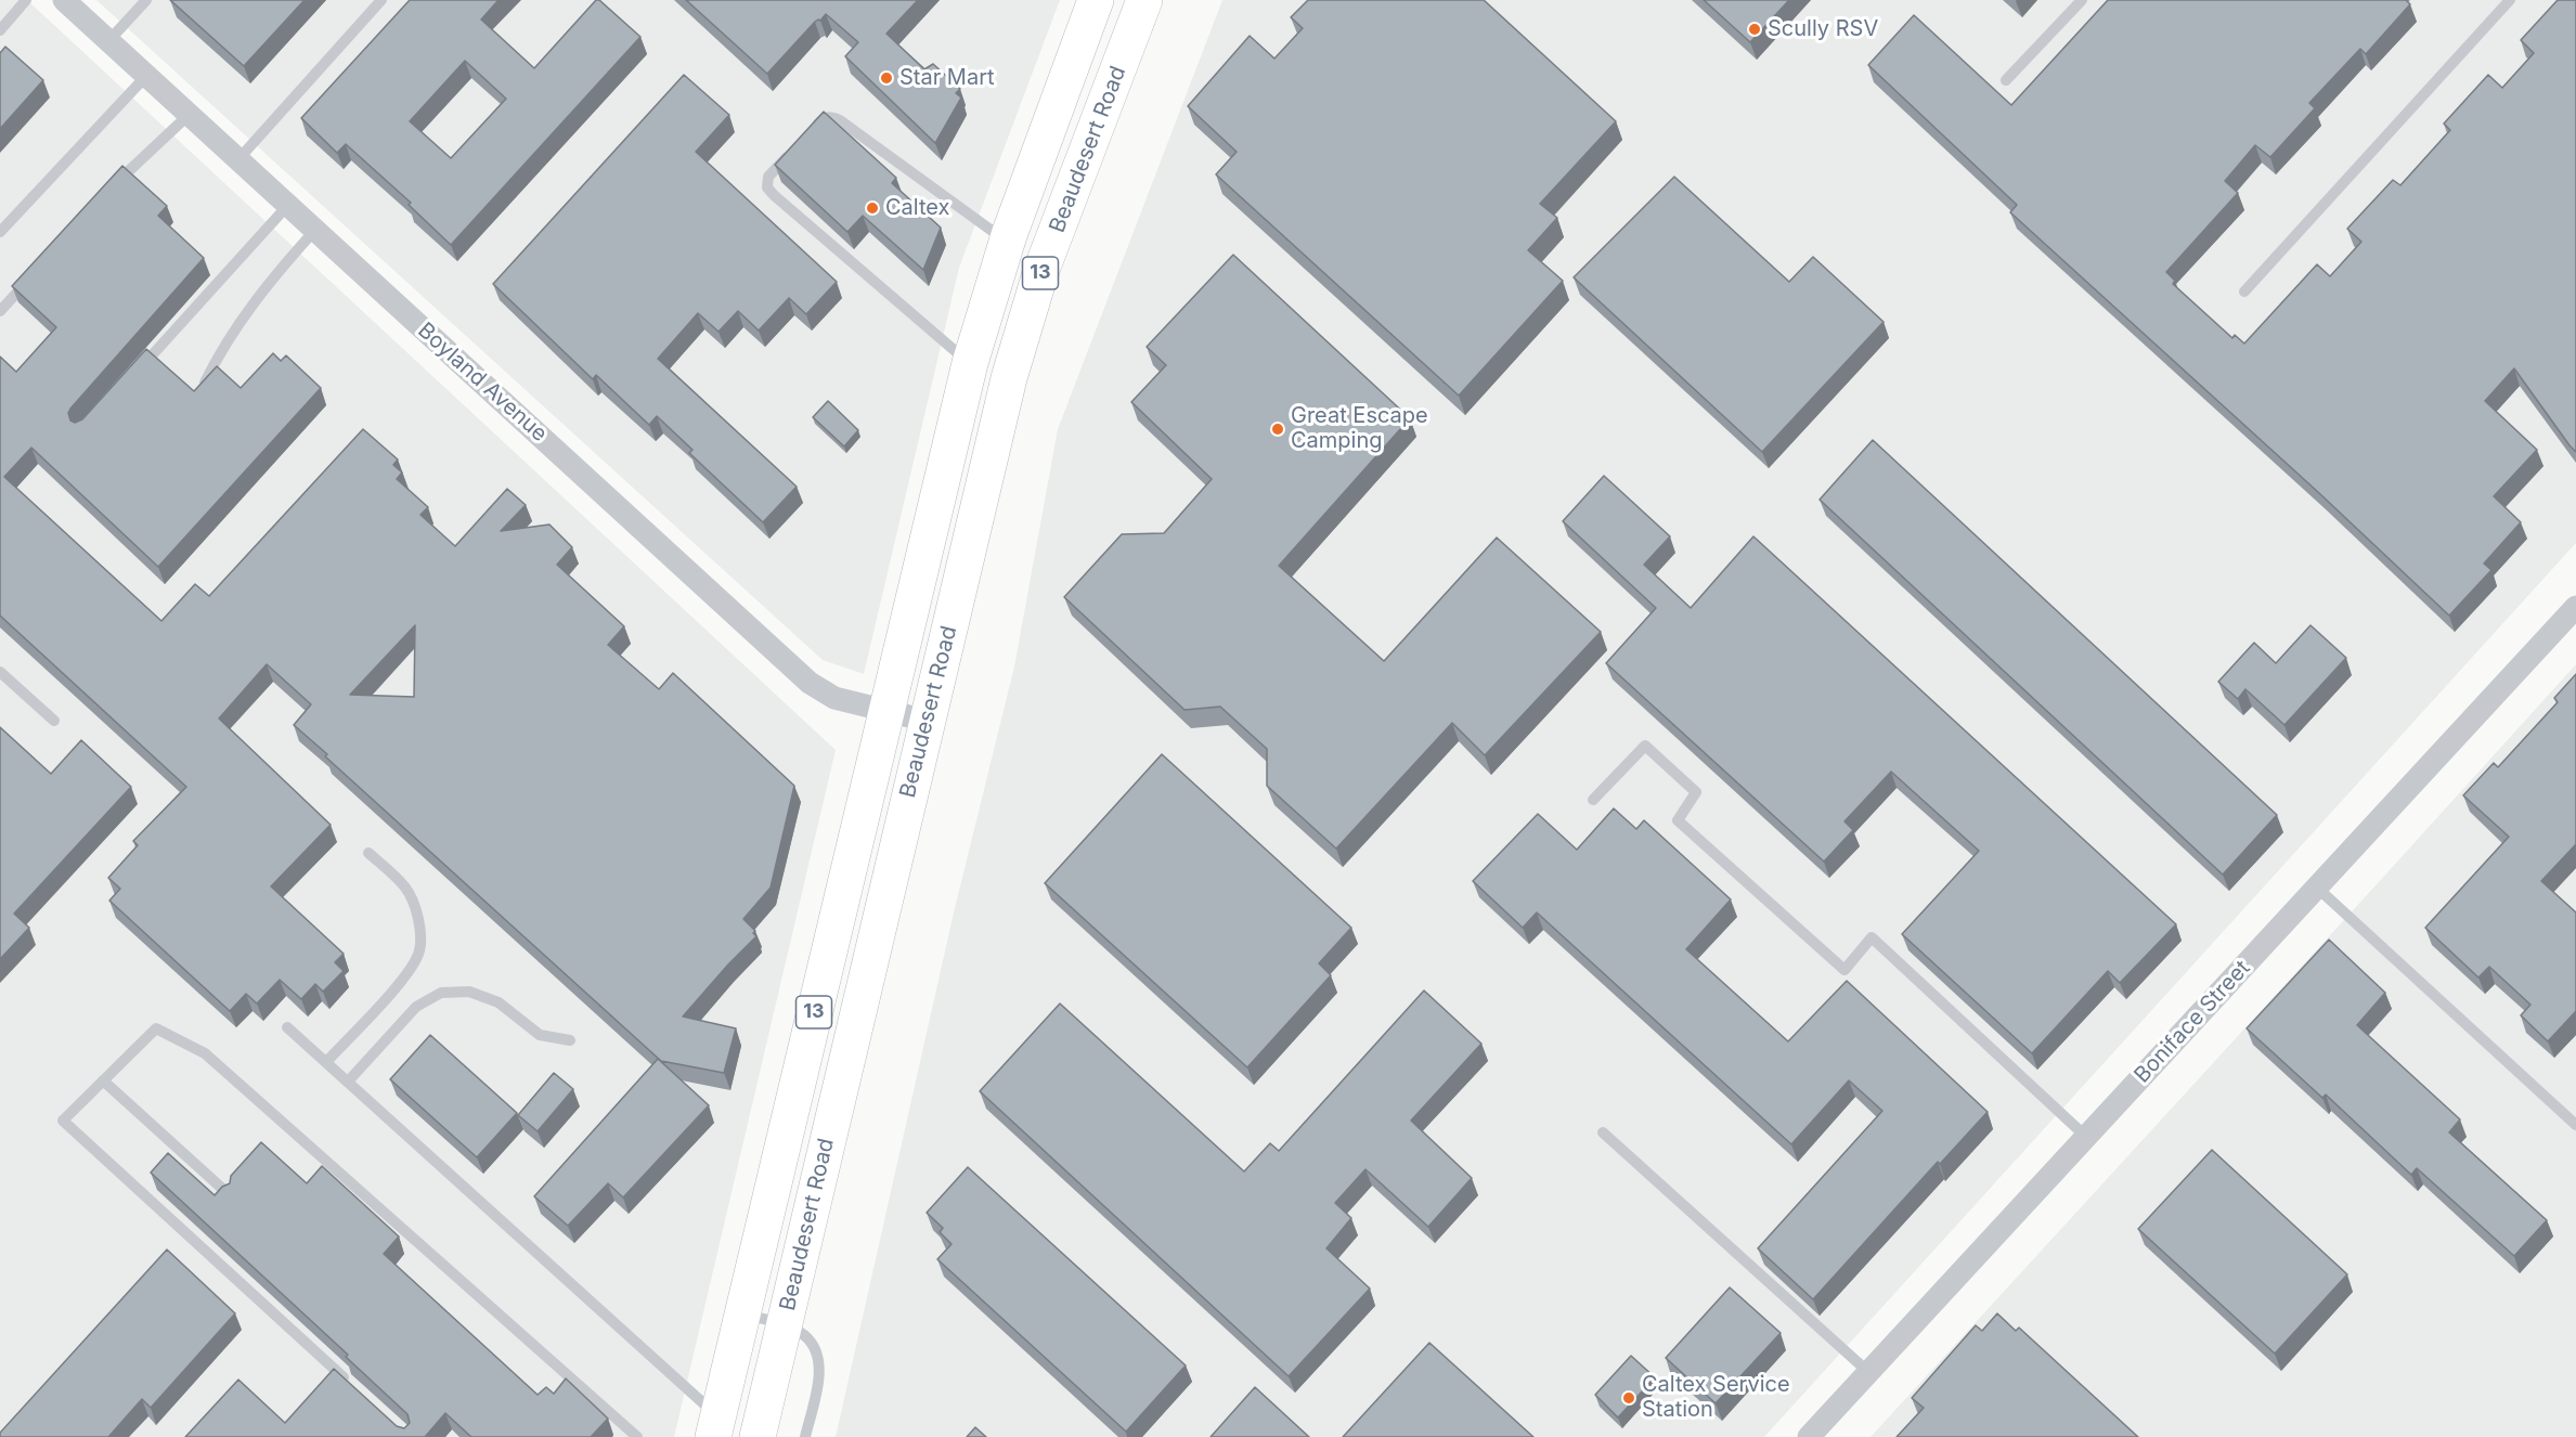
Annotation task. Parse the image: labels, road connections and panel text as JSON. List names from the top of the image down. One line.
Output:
{"streets":{"highway":["Beaudesert Road","13"],"street":["Boyland Avenue","Boniface Street"]},"crossings":[["Beaudesert Road","Boyland Avenue"]],"places":["Scully RSV","Star Mart","Caltex","Great Escape Camping","Caltex Service Station"]}
